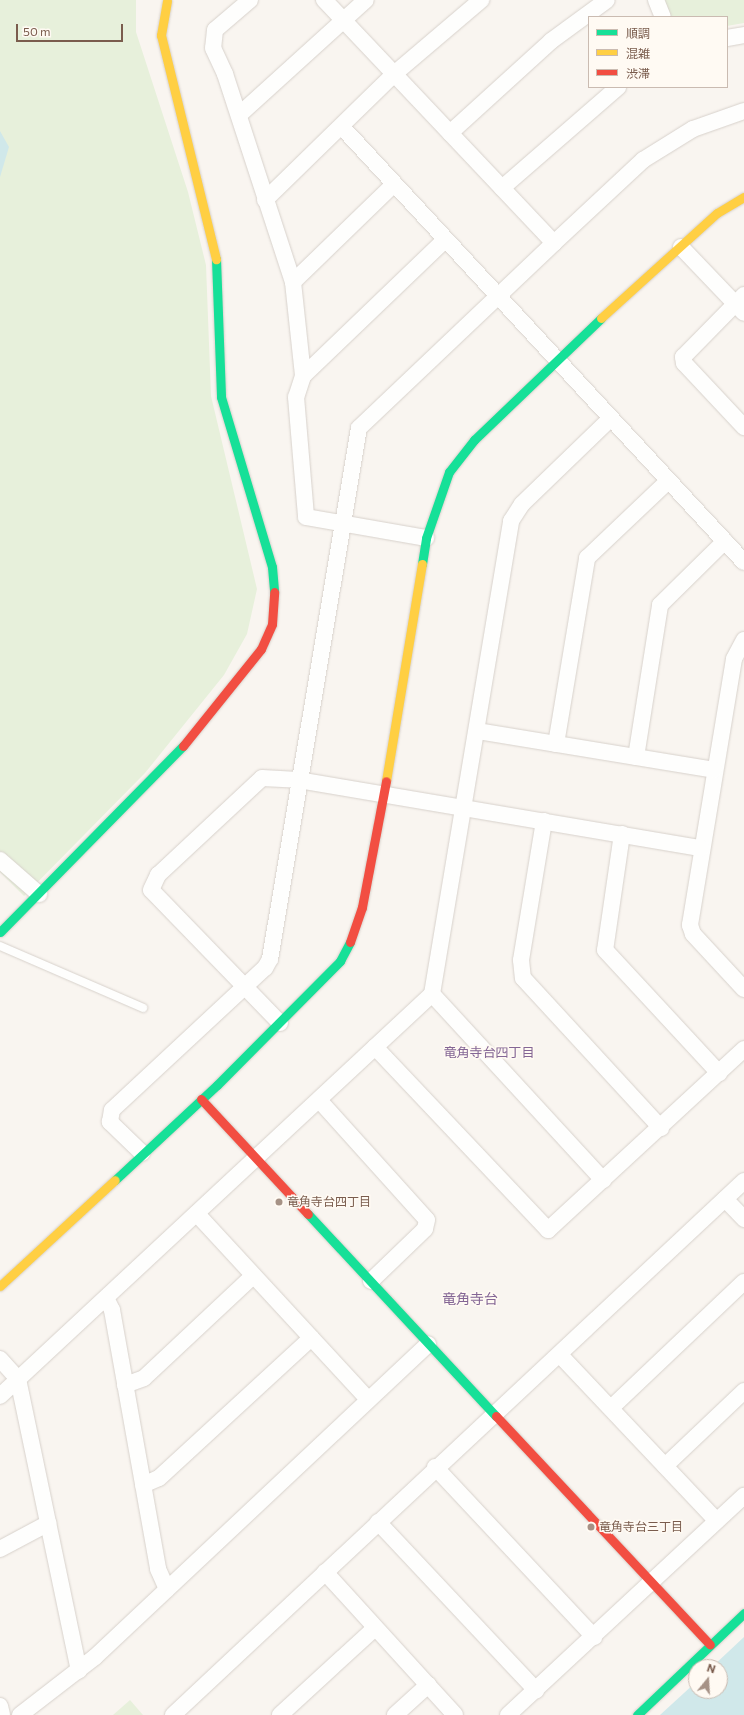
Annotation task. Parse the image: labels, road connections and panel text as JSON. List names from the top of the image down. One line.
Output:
{"districts":["竜角寺台四丁目","竜角寺台"],"places":["竜角寺台四丁目","竜角寺台三丁目"],"legend":["順調","混雑","渋滞"],"scale_bar":"50 m","north":"top"}
